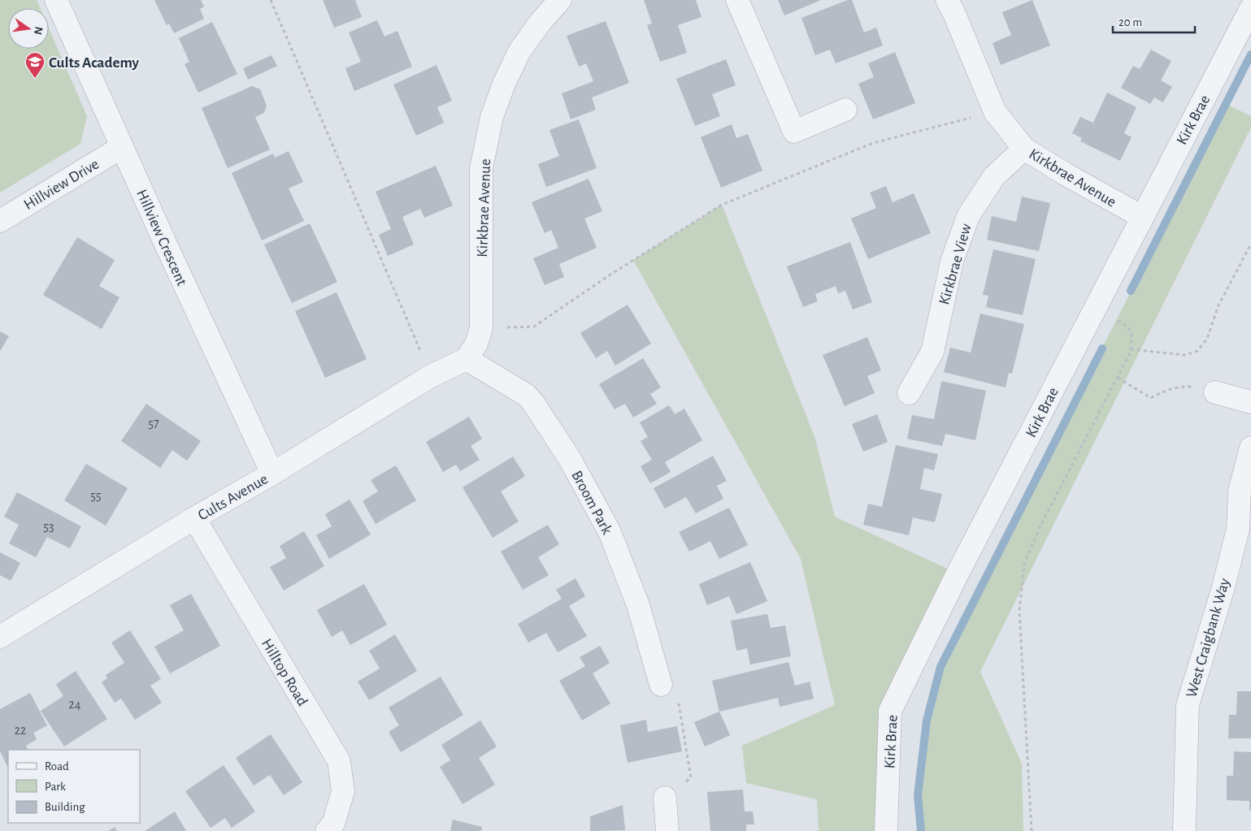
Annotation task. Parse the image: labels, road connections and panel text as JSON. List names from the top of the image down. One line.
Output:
{"streets":{"street":["Kirk Brae","Kirkbrae Avenue","Hillview Drive","Hillview Crescent","Kirkbrae View","Cults Avenue","Broom Park","West Craigbank Way","Hilltop Road"]},"crossings":[["Kirk Brae","Kirkbrae Avenue"],["Kirkbrae Avenue","Kirkbrae View"],["Kirkbrae Avenue","Cults Avenue"],["Kirkbrae Avenue","Broom Park"],["Hillview Drive","Hillview Crescent"],["Hillview Crescent","Cults Avenue"],["Cults Avenue","Broom Park"],["Cults Avenue","Hilltop Road"]],"places":{"school or university":["Cults Academy"]},"house_numbers":["57","55","53","24","22"],"legend":["Road","Park","Building"],"scale_bar":"20 m","north":"right"}
